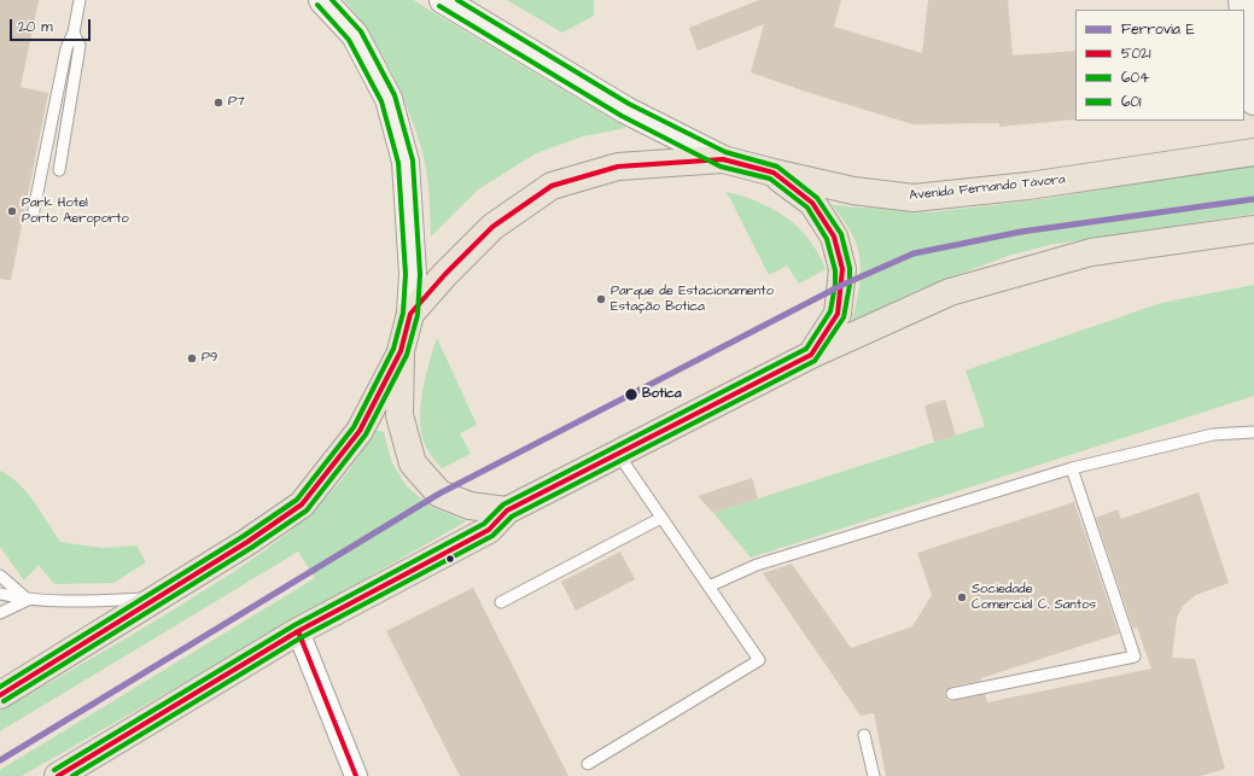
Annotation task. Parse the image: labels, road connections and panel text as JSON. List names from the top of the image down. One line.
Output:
{"streets":{"main road":["Avenida Fernando Távora"]},"places":["P7","Park Hotel Porto Aeroporto","Parque de Estacionamento Estação Botica","P9","Botica","Sociedade Comercial C. Santos"],"lines":["transit line 604","transit line 601","transit line 5021","rail line E"],"legend":["Ferrovia E","5021","604","601"],"scale_bar":"20 m"}
